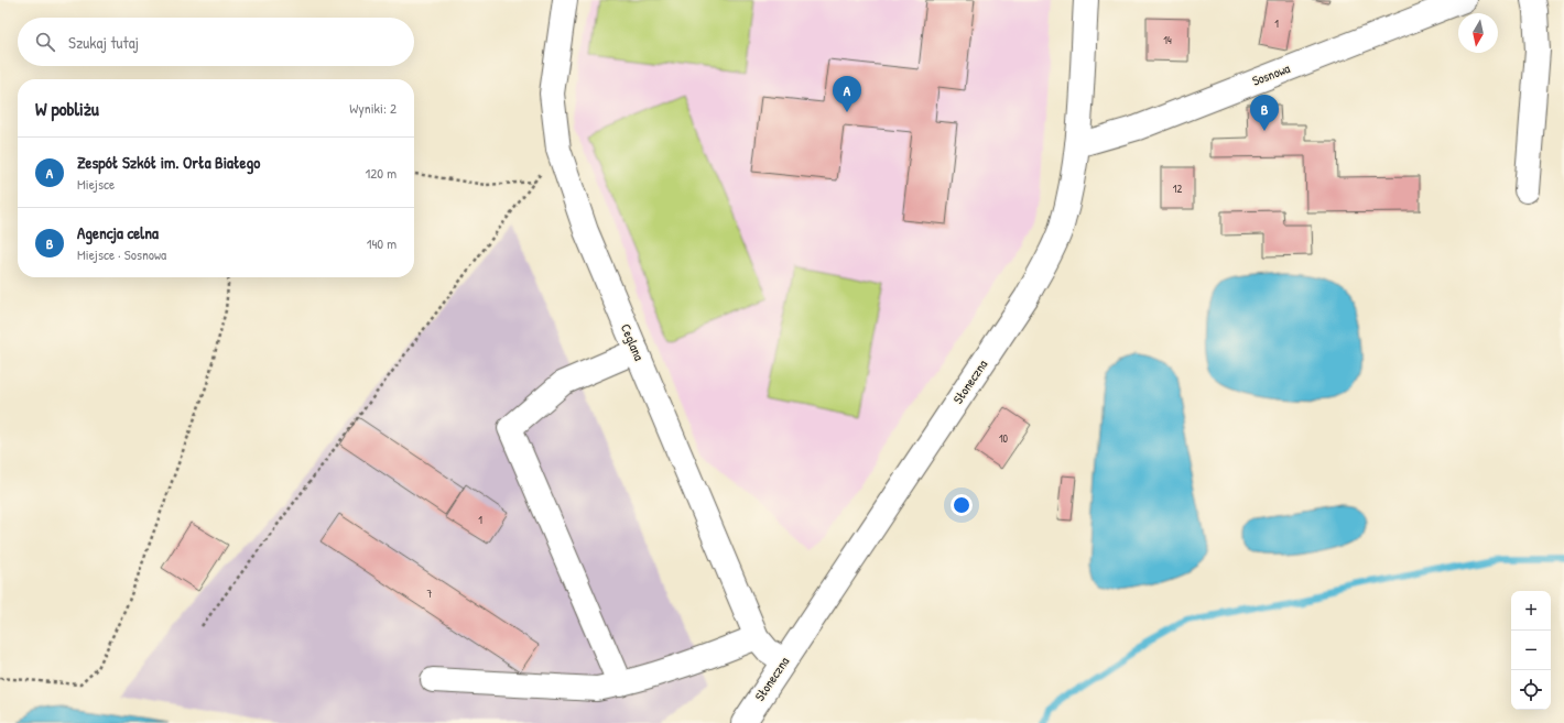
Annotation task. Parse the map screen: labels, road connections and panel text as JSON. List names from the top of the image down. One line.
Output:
{"streets":{"street":["Sosnowa","Ceglana","Słoneczna"]},"crossings":[["Sosnowa","Słoneczna"],["Ceglana","Słoneczna"]],"house_numbers":["1","14","12","10","1","7"],"north":"bottom","page":{"search":"Szukaj tutaj","pins":["A","B"],"heading":["W pobliżu","Wyniki: 2"],"list":[{"mark":"A","name":"Zespół Szkół im. Orła Białego","note":"Miejsce","value":"120 m"},{"mark":"B","name":"Agencja celna","note":"Miejsce · Sosnowa","value":"140 m"}],"map_buttons":["+","−"]}}
